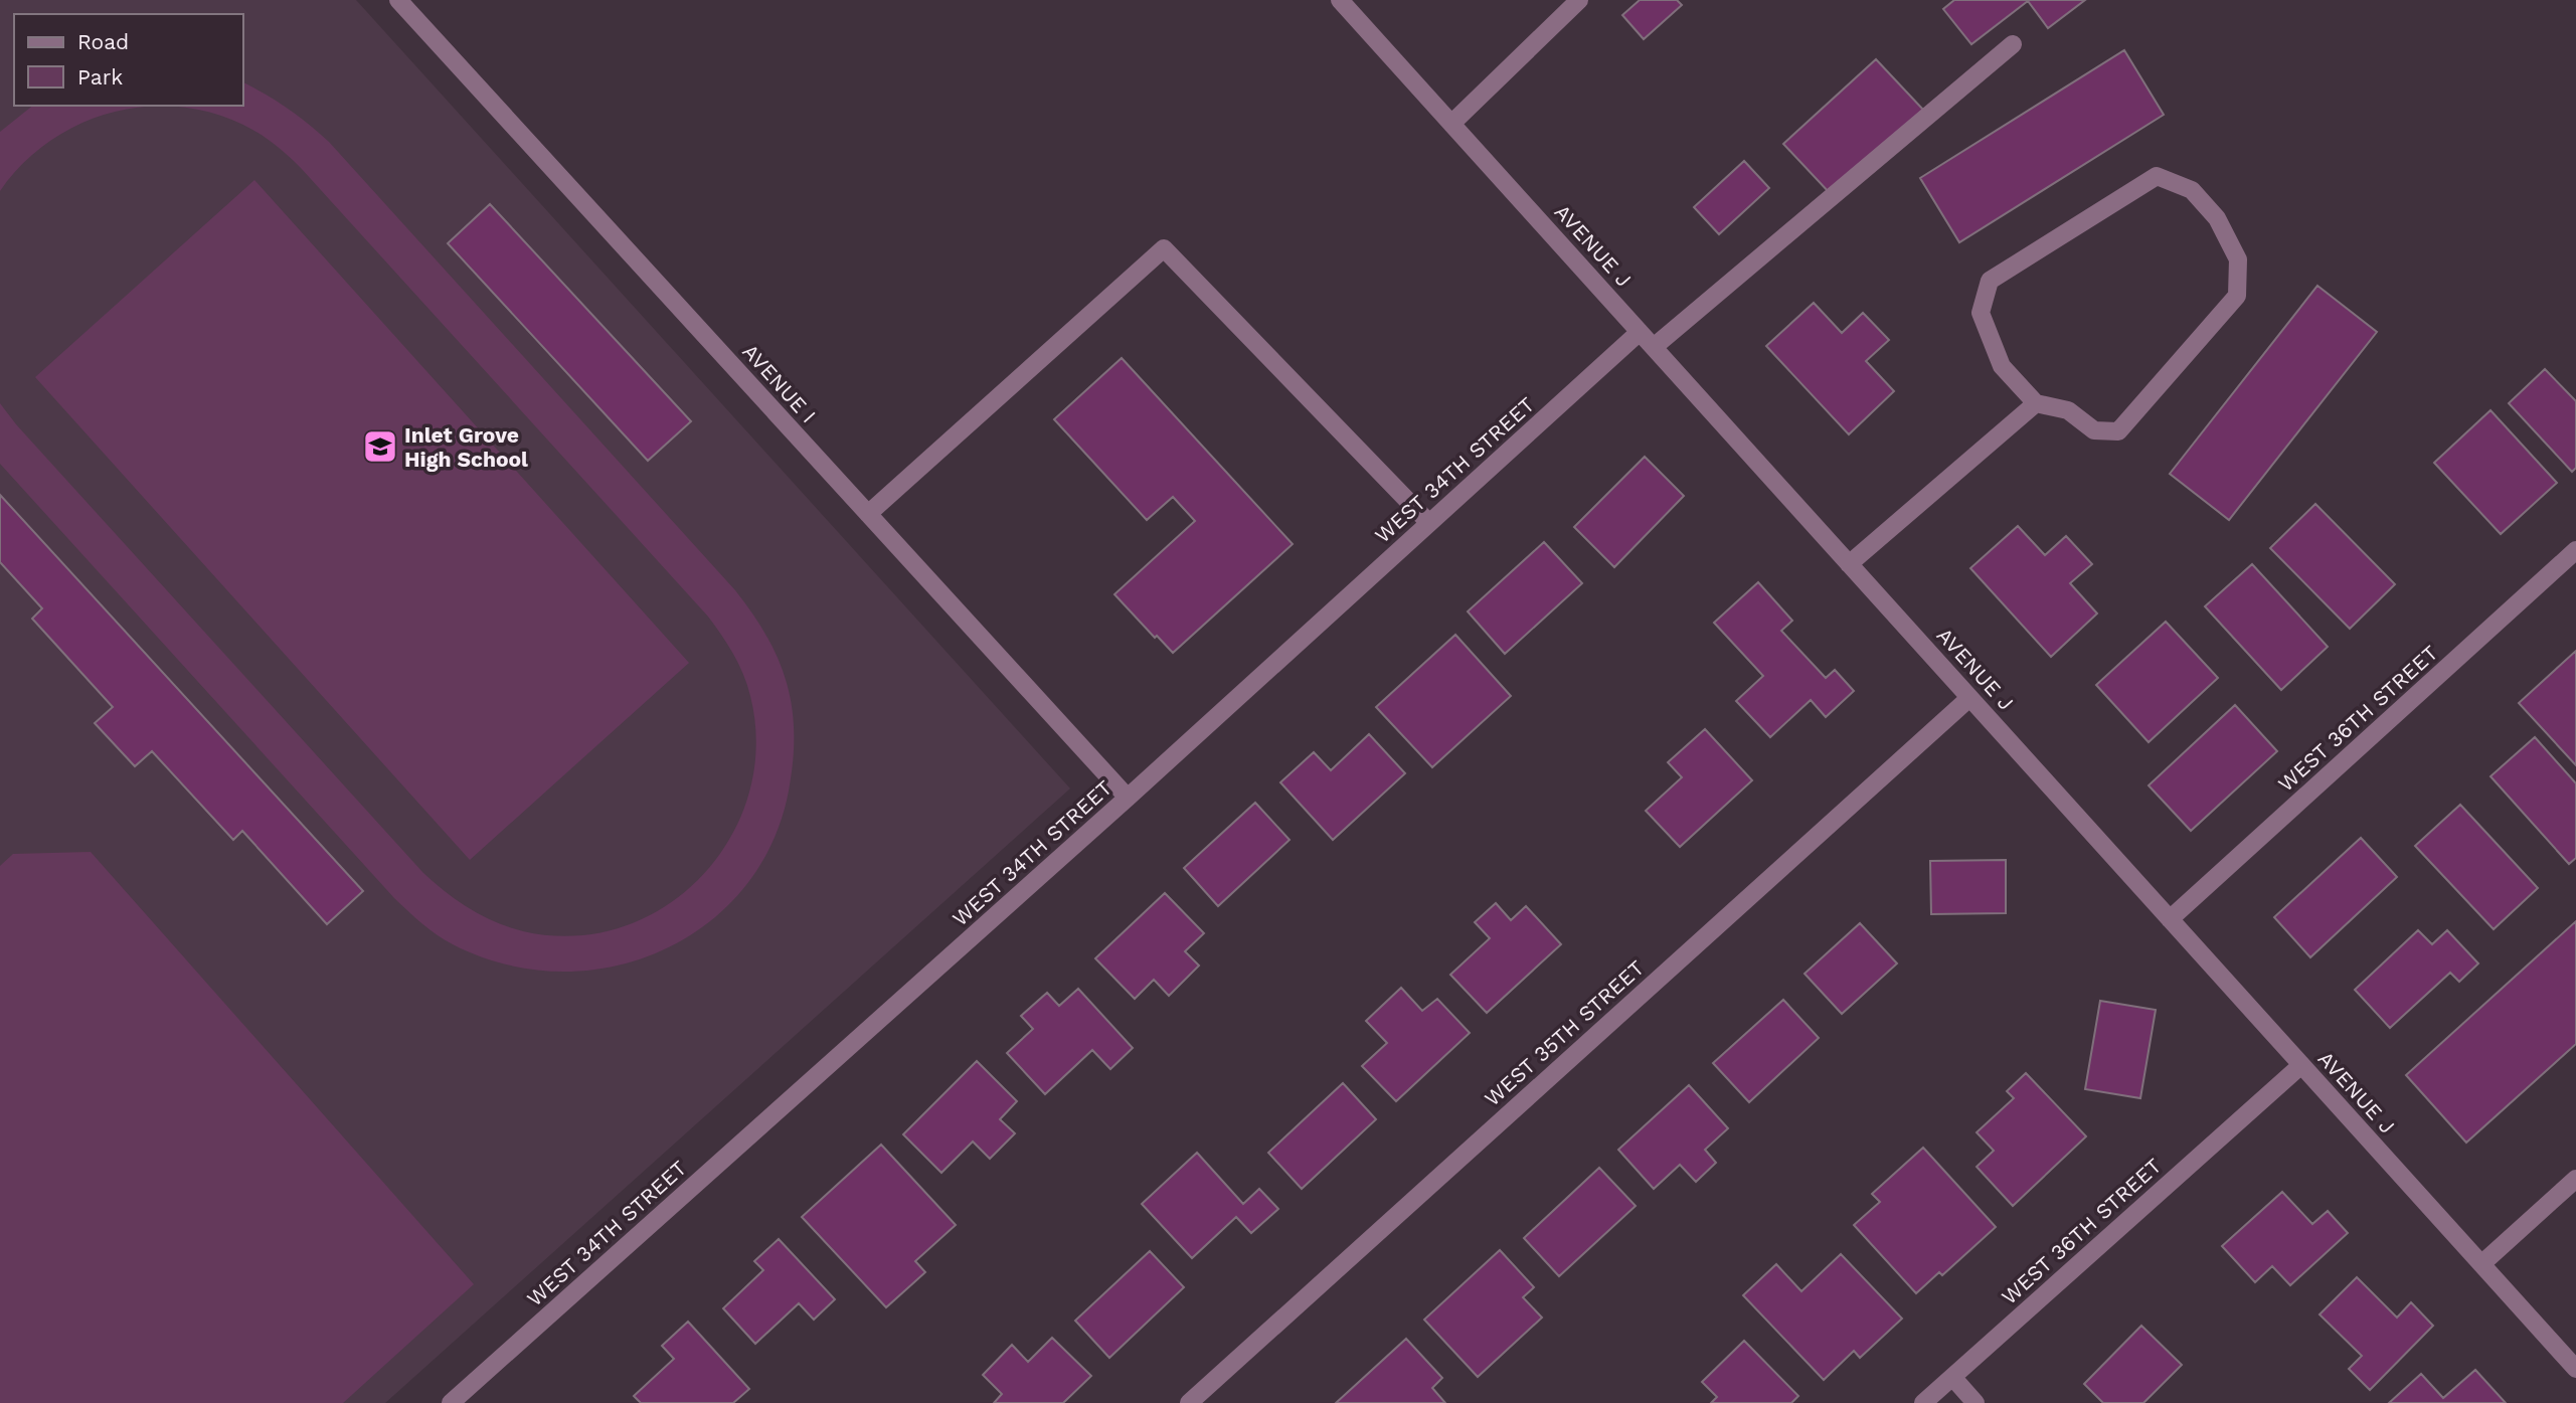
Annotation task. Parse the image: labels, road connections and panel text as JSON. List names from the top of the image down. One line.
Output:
{"streets":{"street":["AVENUE J","AVENUE I","WEST 34TH STREET","WEST 36TH STREET","WEST 35TH STREET"]},"crossings":[["AVENUE J","WEST 34TH STREET"],["AVENUE J","WEST 36TH STREET"],["AVENUE J","WEST 35TH STREET"],["AVENUE I","WEST 34TH STREET"]],"places":{"school or university":["Inlet Grove High School"]},"legend":["Road","Park"]}
